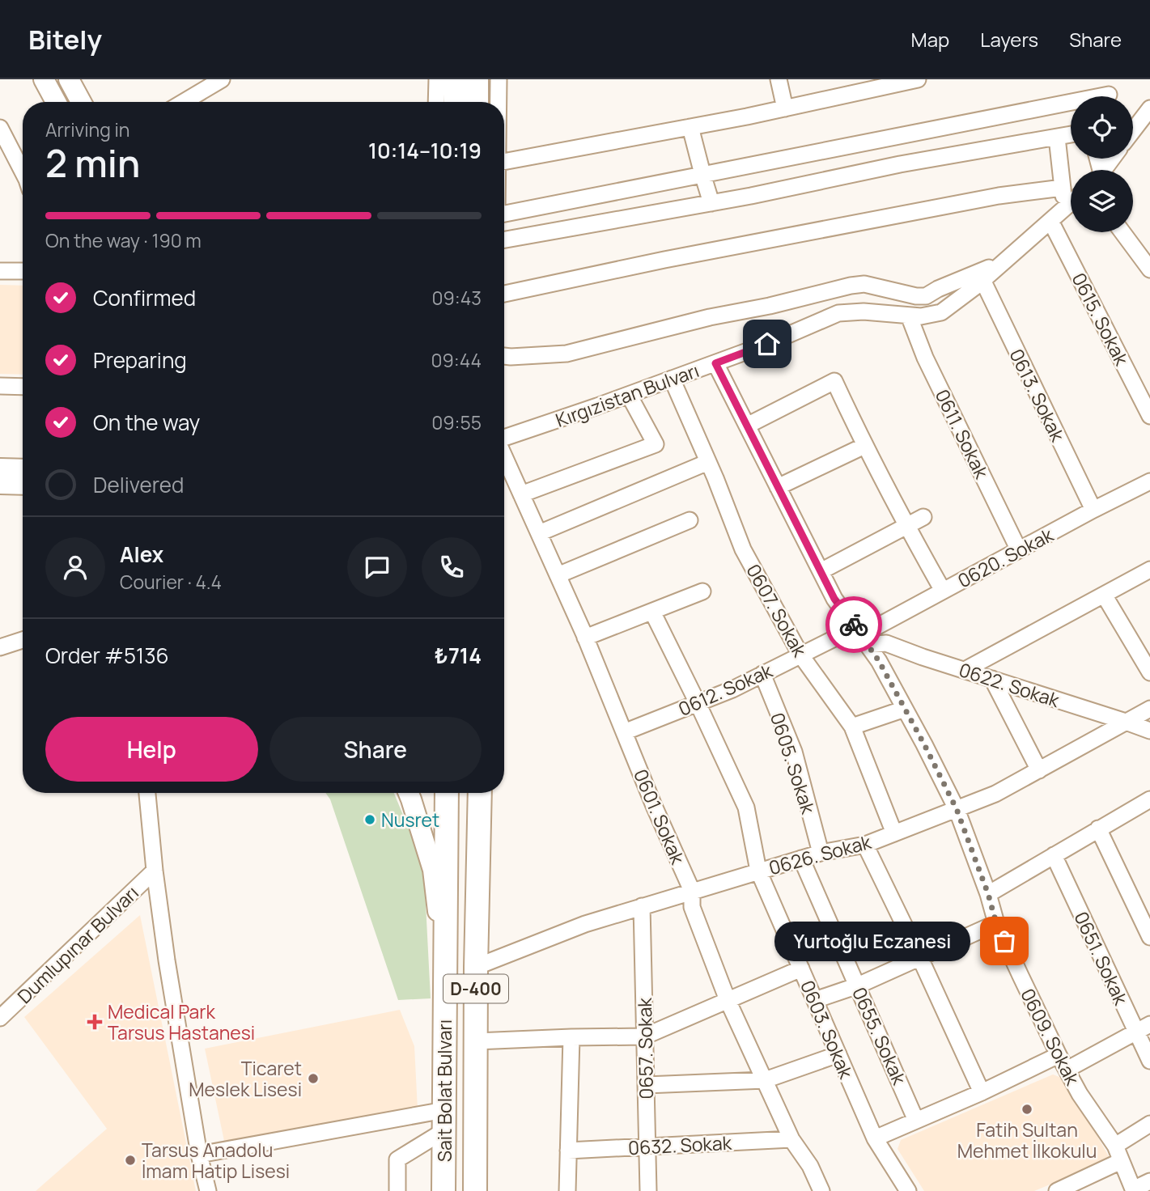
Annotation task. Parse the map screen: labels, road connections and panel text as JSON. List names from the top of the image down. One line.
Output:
{"streets":{"highway":["D-400","Sait Bolat Bulvarı"],"street":["0615. Sokak","Kırgızistan Bulvarı","0613. Sokak","0611. Sokak","0620. Sokak","0607. Sokak","0622. Sokak","0612. Sokak","0605. Sokak","0601. Sokak","0626. Sokak","Dumlupınar Bulvarı","0651. Sokak","0603. Sokak","0655. Sokak","0609. Sokak","0657. Sokak","0632. Sokak"]},"crossings":[["0615. Sokak","Kırgızistan Bulvarı"],["Kırgızistan Bulvarı","0613. Sokak"],["Kırgızistan Bulvarı","0611. Sokak"],["Kırgızistan Bulvarı","0607. Sokak"],["Kırgızistan Bulvarı","0609. Sokak"],["0613. Sokak","0620. Sokak"],["0611. Sokak","0620. Sokak"],["0620. Sokak","0622. Sokak"],["0620. Sokak","0612. Sokak"],["0620. Sokak","0609. Sokak"],["0607. Sokak","0612. Sokak"],["0607. Sokak","0626. Sokak"],["0622. Sokak","0612. Sokak"],["0622. Sokak","0626. Sokak"],["0622. Sokak","0609. Sokak"],["0612. Sokak","0605. Sokak"],["0612. Sokak","0601. Sokak"],["0612. Sokak","0603. Sokak"],["0612. Sokak","0609. Sokak"],["0605. Sokak","0626. Sokak"],["0601. Sokak","0626. Sokak"],["0601. Sokak","0632. Sokak"],["0626. Sokak","D-400"],["0626. Sokak","0603. Sokak"],["0626. Sokak","0655. Sokak"],["0626. Sokak","0609. Sokak"],["0626. Sokak","0657. Sokak"],["0657. Sokak","0632. Sokak"]],"places":{"other":["Nusret","Yurtoğlu Eczanesi","Ticaret Meslek Lisesi","Fatih Sultan Mehmet İlkokulu","Tarsus Anadolu İmam Hatip Lisesi"],"health":["Medical Park Tarsus Hastanesi"]},"page":{"header":"Bitely","nav":["Map","Layers","Share"],"heading":["2 min","Arriving in","10:14–10:19"],"panel":["Alex","Courier · 4.4","Order #5136","₺714"],"bar":"On the way · 190 m","list":[["Confirmed","09:43"],["Preparing","09:44"],["On the way","09:55"],"Delivered"],"buttons":["Help","Share"],"bubble":"Yurtoğlu Eczanesi"}}
